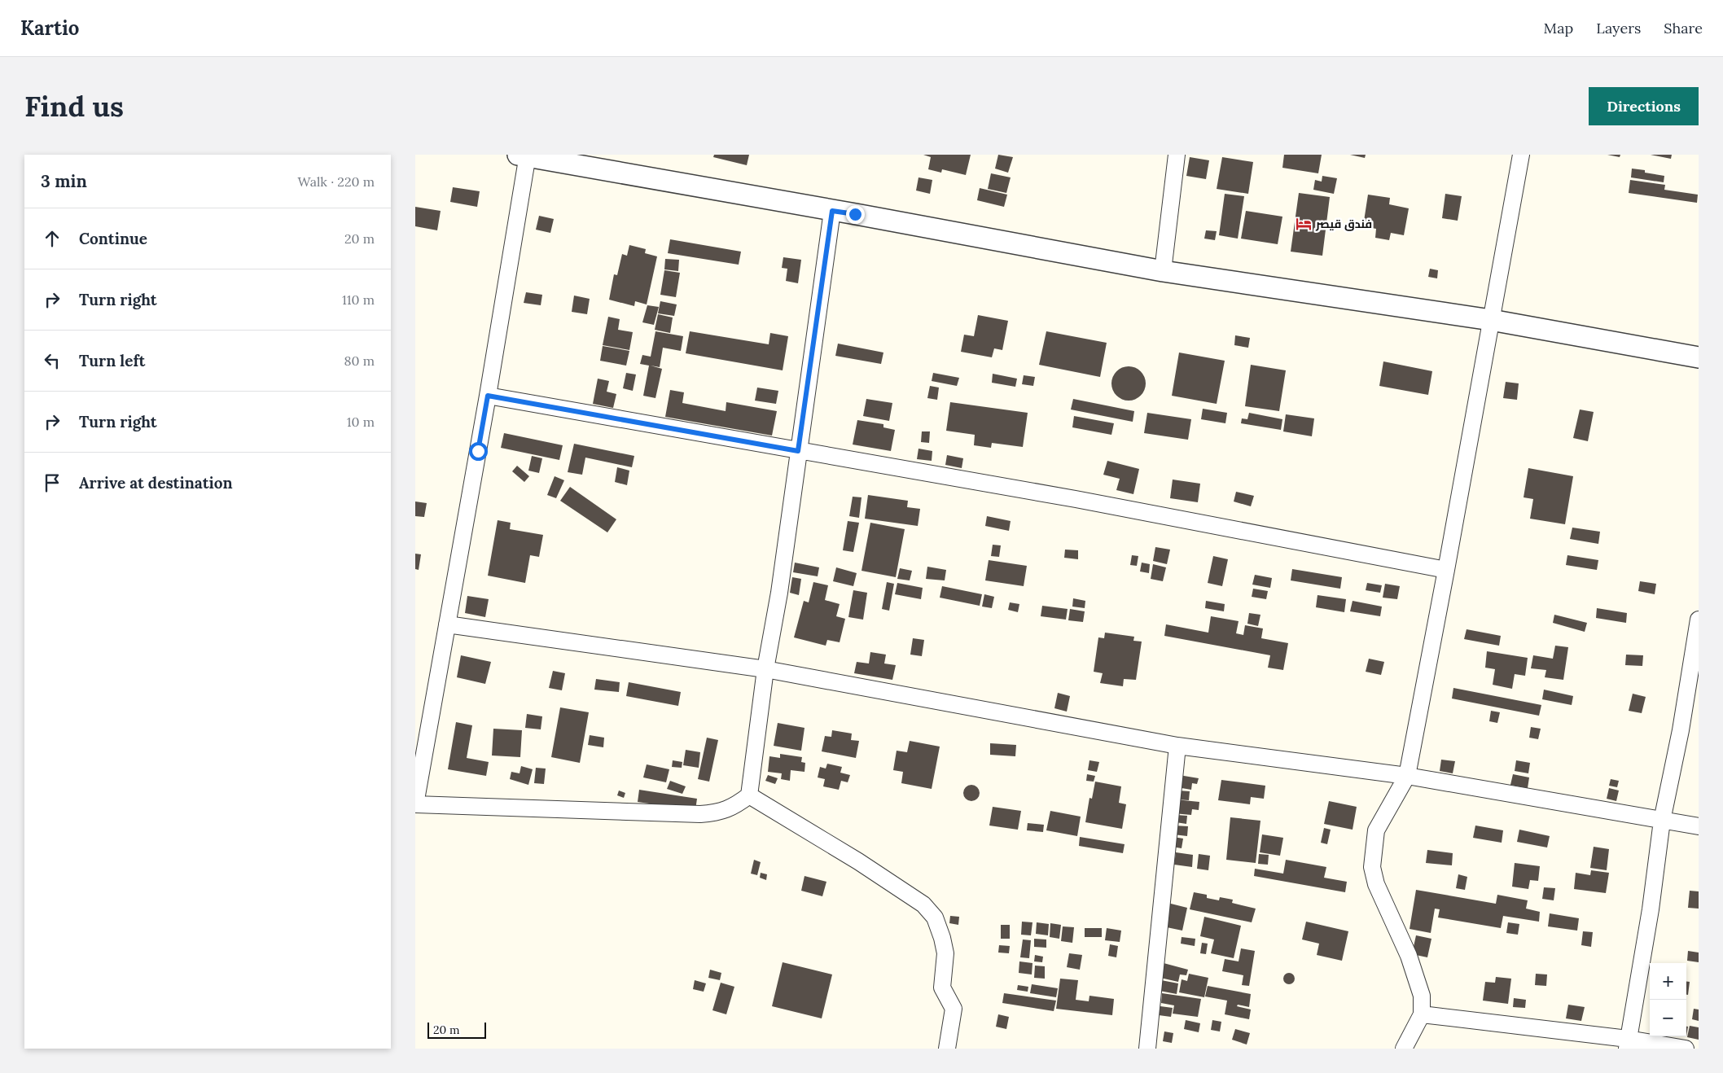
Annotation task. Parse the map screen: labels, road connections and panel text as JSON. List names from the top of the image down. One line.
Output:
{"places":{"hotel":["فندق قيصر"]},"scale_bar":"20 m","page":{"header":"Kartio","nav":["Map","Layers","Share"],"buttons":"Directions","title":"Find us","heading":["3 min","Walk · 220 m"],"list":[["Continue","20 m"],["Turn right","110 m"],["Turn left","80 m"],["Turn right","10 m"],"Arrive at destination"],"map_buttons":["+","−"],"scale":"20 m"}}
